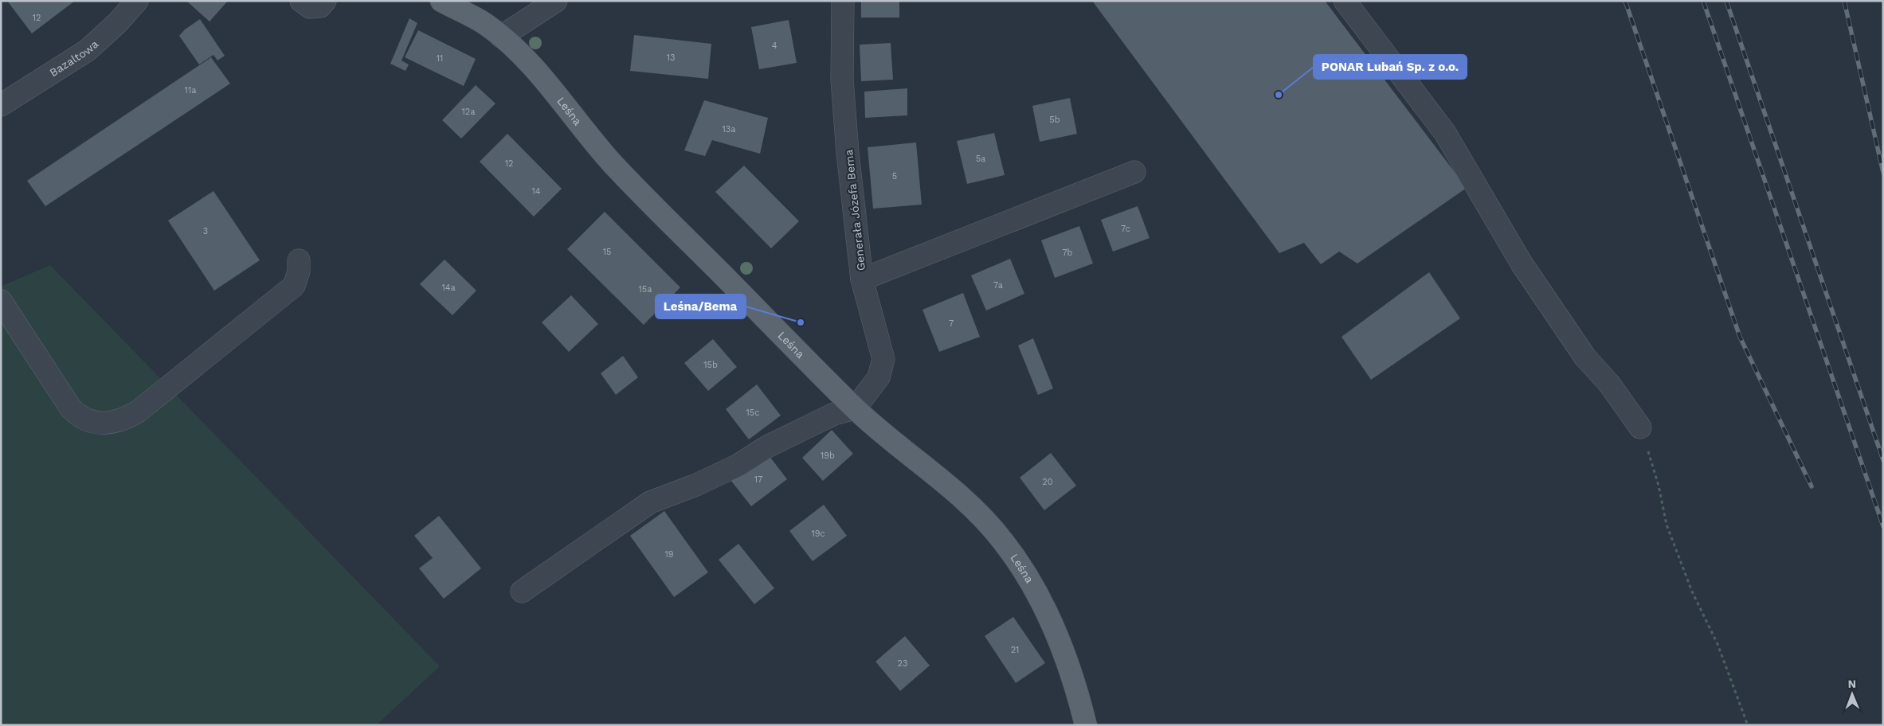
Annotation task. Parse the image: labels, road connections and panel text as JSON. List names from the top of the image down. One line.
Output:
{"streets":{"main road":["Leśna"],"street":["Bazaltowa","Generała Józefa Bema"]},"crossings":[["Leśna","Generała Józefa Bema"]],"places":["PONAR Lubań Sp. z o.o.","Leśna/Bema"],"house_numbers":["12","4","13","11","11a","12a","5b","13a","5a","12","5","14","7c","3","15","7b","7a","14a","15a","7","15b","15c","19b","17","20","19c","19","21","23"],"north":"top"}
